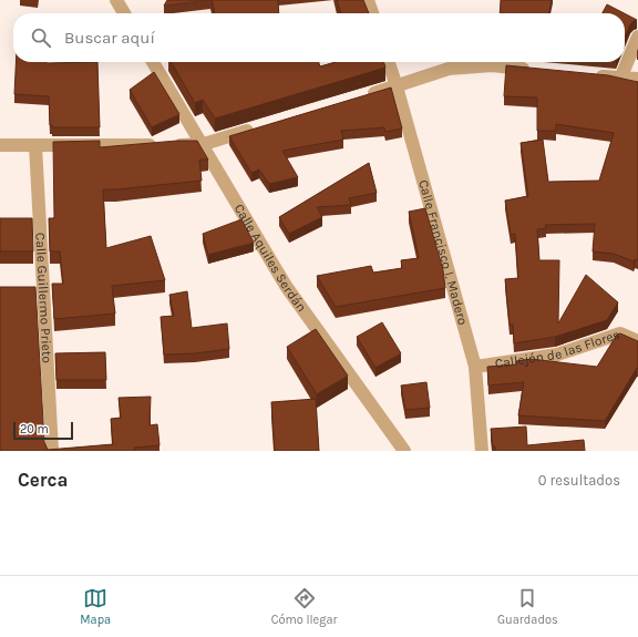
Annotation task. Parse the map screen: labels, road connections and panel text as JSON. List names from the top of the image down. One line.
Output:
{"streets":{"street":["Calle Francisco I. Madero","Calle Aquiles Serdán","Calle Guillermo Prieto","Callejón de las Flores"]},"crossings":[["Calle Francisco I. Madero","Callejón de las Flores"]],"scale_bar":"20 m","page":{"search":"Buscar aquí","scale":"20 m","heading":["Cerca","0 resultados"],"nav":["Mapa","Cómo llegar","Guardados"]}}
